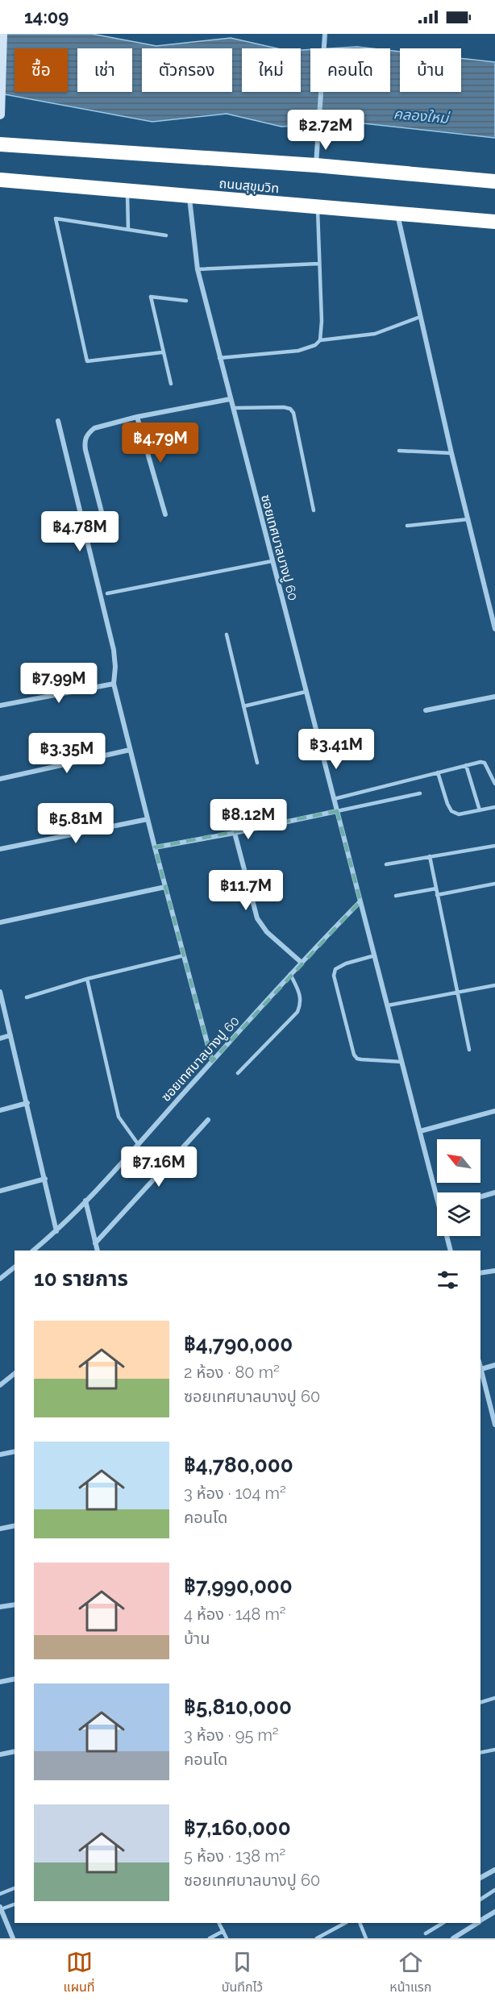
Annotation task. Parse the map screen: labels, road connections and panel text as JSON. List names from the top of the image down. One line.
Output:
{"streets":{"highway":["ถนนสุขุมวิท"],"street":["ซอยเทศบาลบางปู 60"]},"crossings":[["ถนนสุขุมวิท","ซอยเทศบาลบางปู 60"]],"water":["คลองใหม่"],"north":"top left","page":{"status":"14:09","chip":["ซื้อ","เช่า","ตัวกรอง","ใหม่","คอนโด","บ้าน"],"price":["฿2.72M","฿4.79M","฿4.78M","฿7.99M","฿3.41M","฿3.35M","฿8.12M","฿5.81M","฿11.7M","฿7.16M"],"heading":"10 รายการ","list":[{"name":"฿4,790,000","note":"2 ห้อง · 80 m² · ซอยเทศบาลบางปู 60"},{"name":"฿4,780,000","note":"3 ห้อง · 104 m² · คอนโด"},{"name":"฿7,990,000","note":"4 ห้อง · 148 m² · บ้าน"},{"name":"฿5,810,000","note":"3 ห้อง · 95 m² · คอนโด"},{"name":"฿7,160,000","note":"5 ห้อง · 138 m² · ซอยเทศบาลบางปู 60"}],"tabs":["แผนที่","บันทึกไว้","หน้าแรก"]}}
